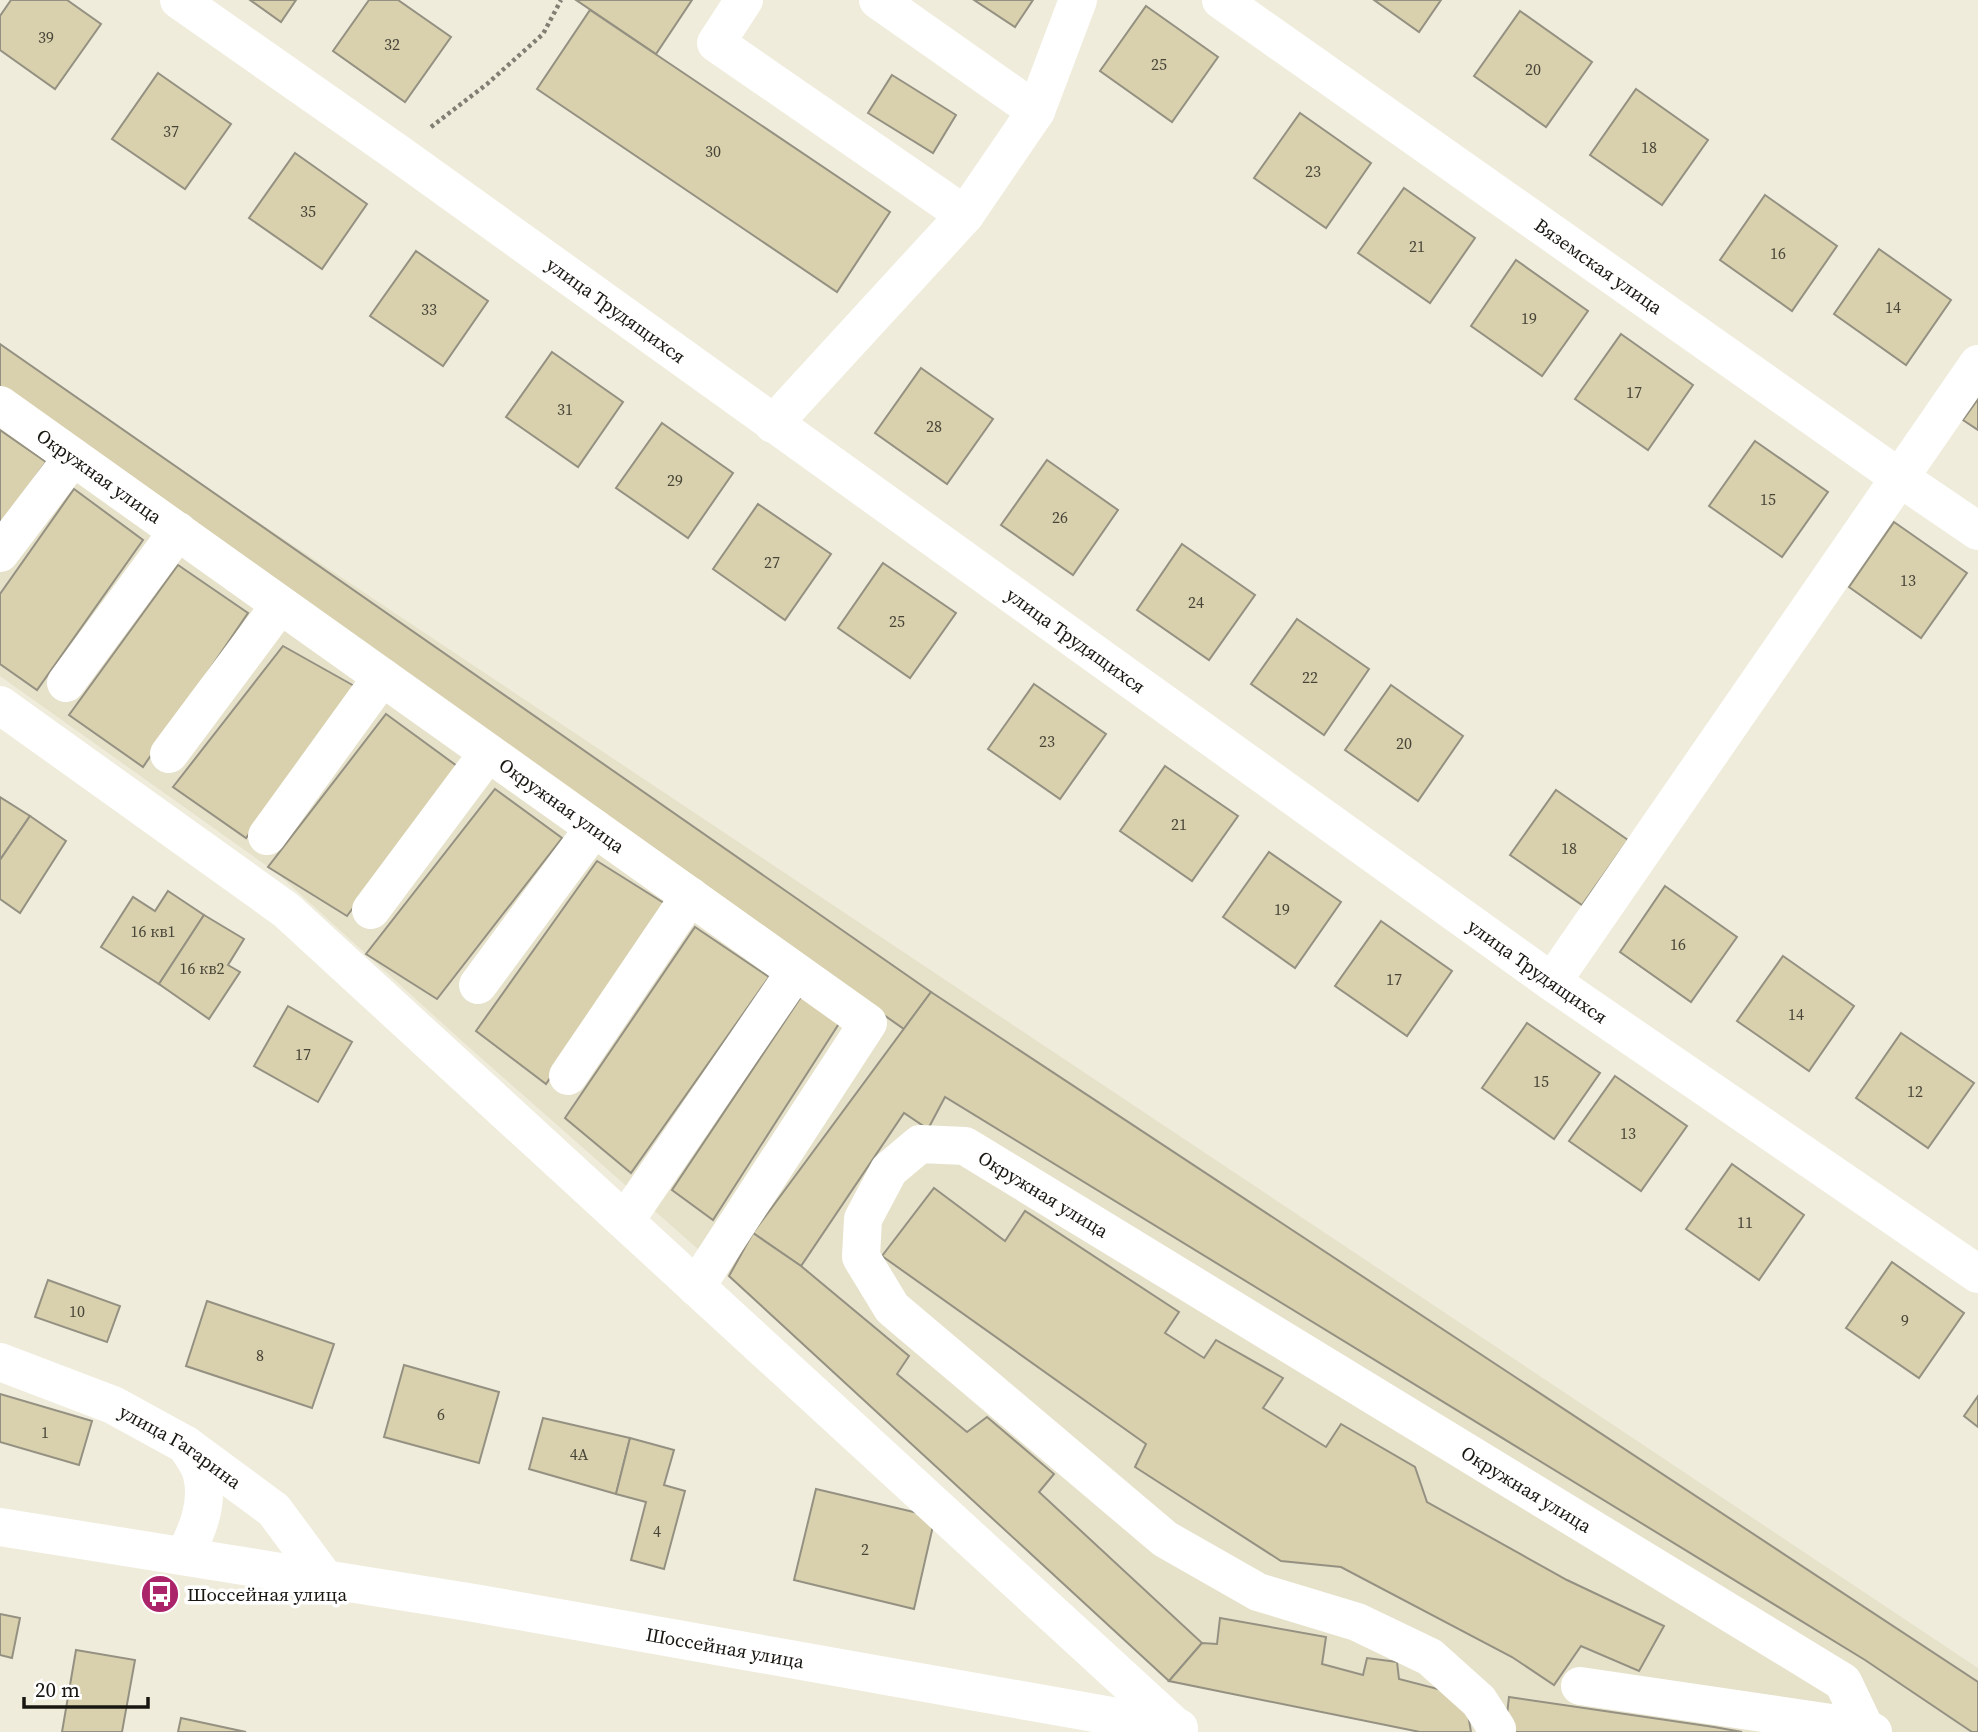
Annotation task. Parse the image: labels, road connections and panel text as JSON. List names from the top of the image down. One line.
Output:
{"streets":{"street":["Вяземская улица","улица Трудящихся","Окружная улица","улица Гагарина","Шоссейная улица"]},"crossings":[["улица Гагарина","Шоссейная улица"]],"places":{"bus stop":["Шоссейная улица"]},"house_numbers":["39","32","25","20","37","18","30","23","35","21","16","14","33","19","17","31","28","29","15","26","27","13","24","25","22","23","20","21","18","19","16 кв1","16","16 кв2","17","14","17","15","12","13","11","10","9","8","6","1","4А","4","2"],"scale_bar":"20 m"}
